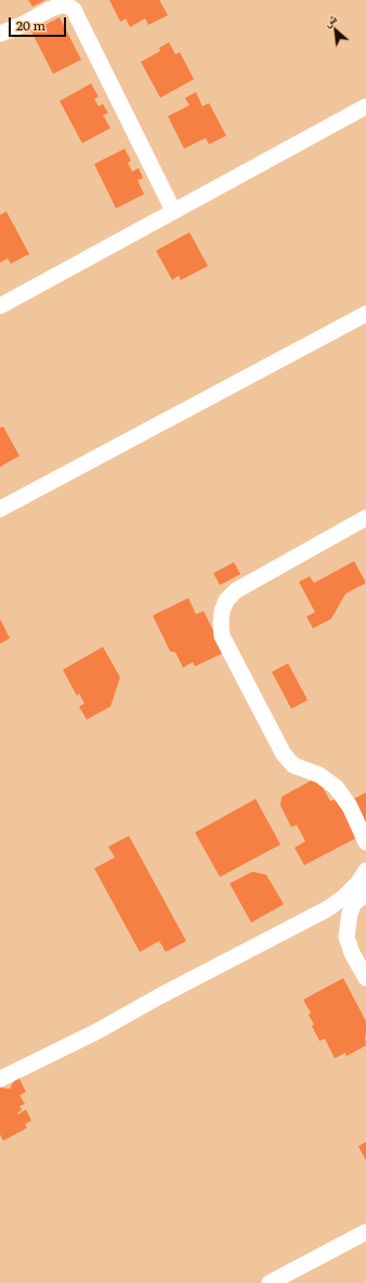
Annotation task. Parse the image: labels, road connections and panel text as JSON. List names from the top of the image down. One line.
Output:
{"scale_bar":"20 m","north":"top left"}
